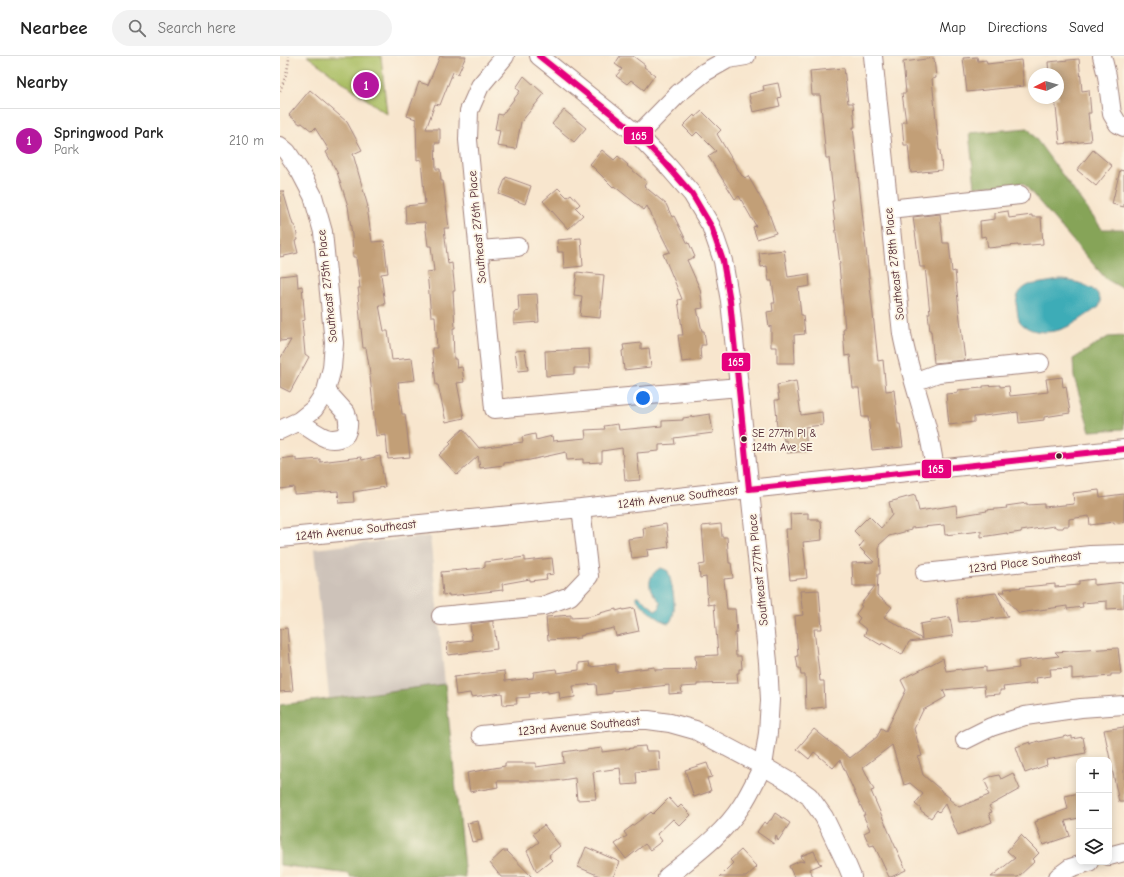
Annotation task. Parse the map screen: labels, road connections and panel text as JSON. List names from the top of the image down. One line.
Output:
{"streets":{"street":["Southeast 276th Place","Southeast 278th Place","Southeast 275th Place","124th Avenue Southeast","123rd Place Southeast","Southeast 277th Place","123rd Avenue Southeast"]},"crossings":[["Southeast 276th Place","Southeast 277th Place"],["Southeast 278th Place","124th Avenue Southeast"],["124th Avenue Southeast","Southeast 277th Place"],["Southeast 277th Place","123rd Avenue Southeast"]],"places":["SE 277th Pl & 124th Ave SE"],"lines":["transit line 165"],"north":"left","page":{"header":"Nearbee","search":"Search here","nav":["Map","Directions","Saved"],"heading":"Nearby","pins":"1","list":[{"mark":"1","name":"Springwood Park","note":"Park","value":"210 m"}],"map_buttons":["+","−"]}}
